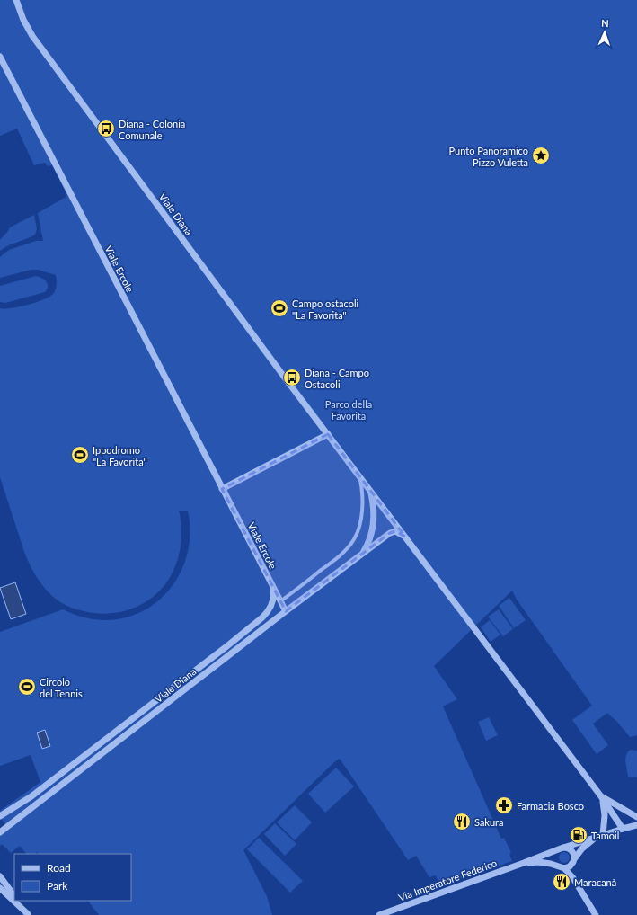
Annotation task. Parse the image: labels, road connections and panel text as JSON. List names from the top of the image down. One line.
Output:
{"streets":{"street":["Viale Diana","Viale Ercole","Via Imperatore Federico"]},"crossings":[["Viale Diana","Viale Ercole"]],"parks":["Parco della Favorita"],"places":{"bus stop":["Diana - Colonia Comunale","Diana - Campo Ostacoli"],"place":["Punto Panoramico Pizzo Vuletta"],"sports":["Campo ostacoli \"La Favorita\"","Ippodromo \"La Favorita\"","Circolo del Tennis"],"pharmacy":["Farmacia Bosco"],"restaurant":["Sakura","Maracanà"],"fuel station":["Tamoil"]},"legend":["Road","Park"],"north":"top"}
